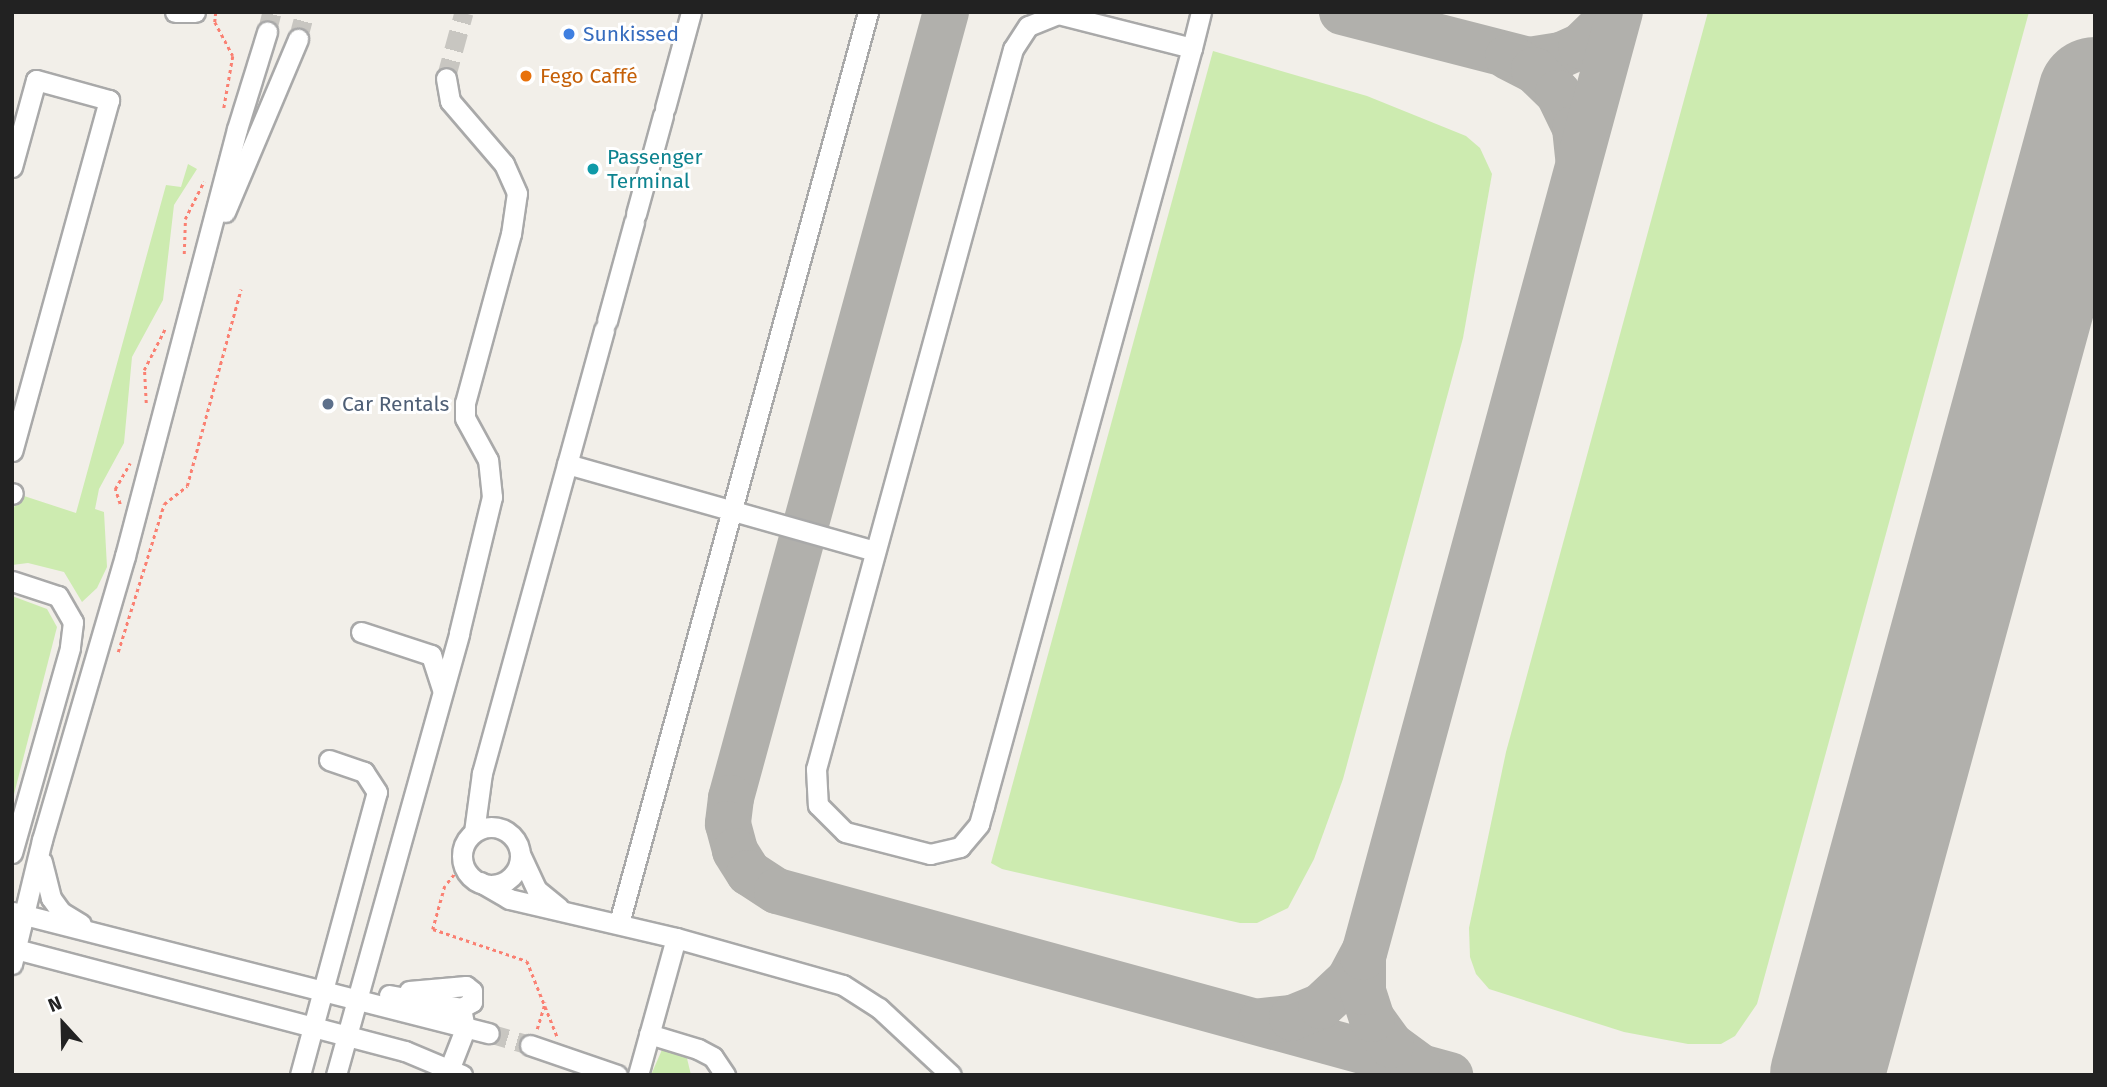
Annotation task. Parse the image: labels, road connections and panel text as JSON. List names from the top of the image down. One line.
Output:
{"places":["Sunkissed","Fego Caffé","Passenger Terminal","Car Rentals"],"north":"top"}
